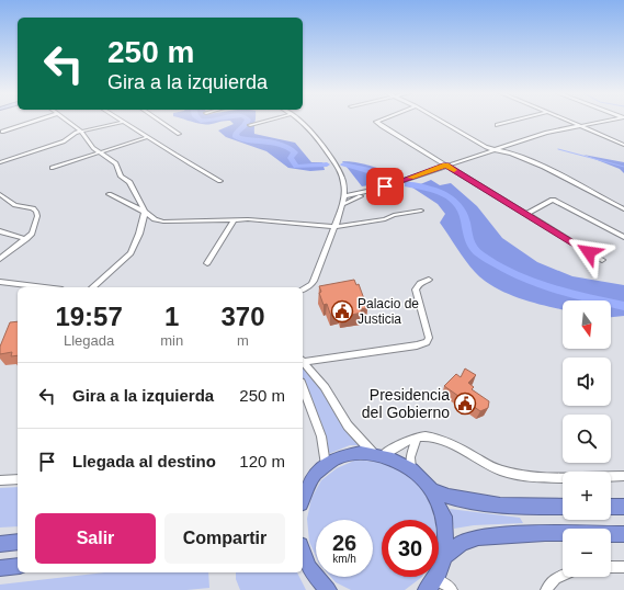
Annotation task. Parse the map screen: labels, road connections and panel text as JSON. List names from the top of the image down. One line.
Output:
{"places":{"public building":["Palacio de Justicia","Presidencia del Gobierno"]},"north":"bottom","page":{"turn":["250 m","Gira a la izquierda"],"eta":["19:57","Llegada","1","min","370","m"],"map_buttons":["+","−"],"list":[{"name":"Gira a la izquierda","value":"250 m"},{"name":"Llegada al destino","value":"120 m"}],"buttons":["Salir","Compartir"],"speed":"26 km/h","limit":"30"}}
